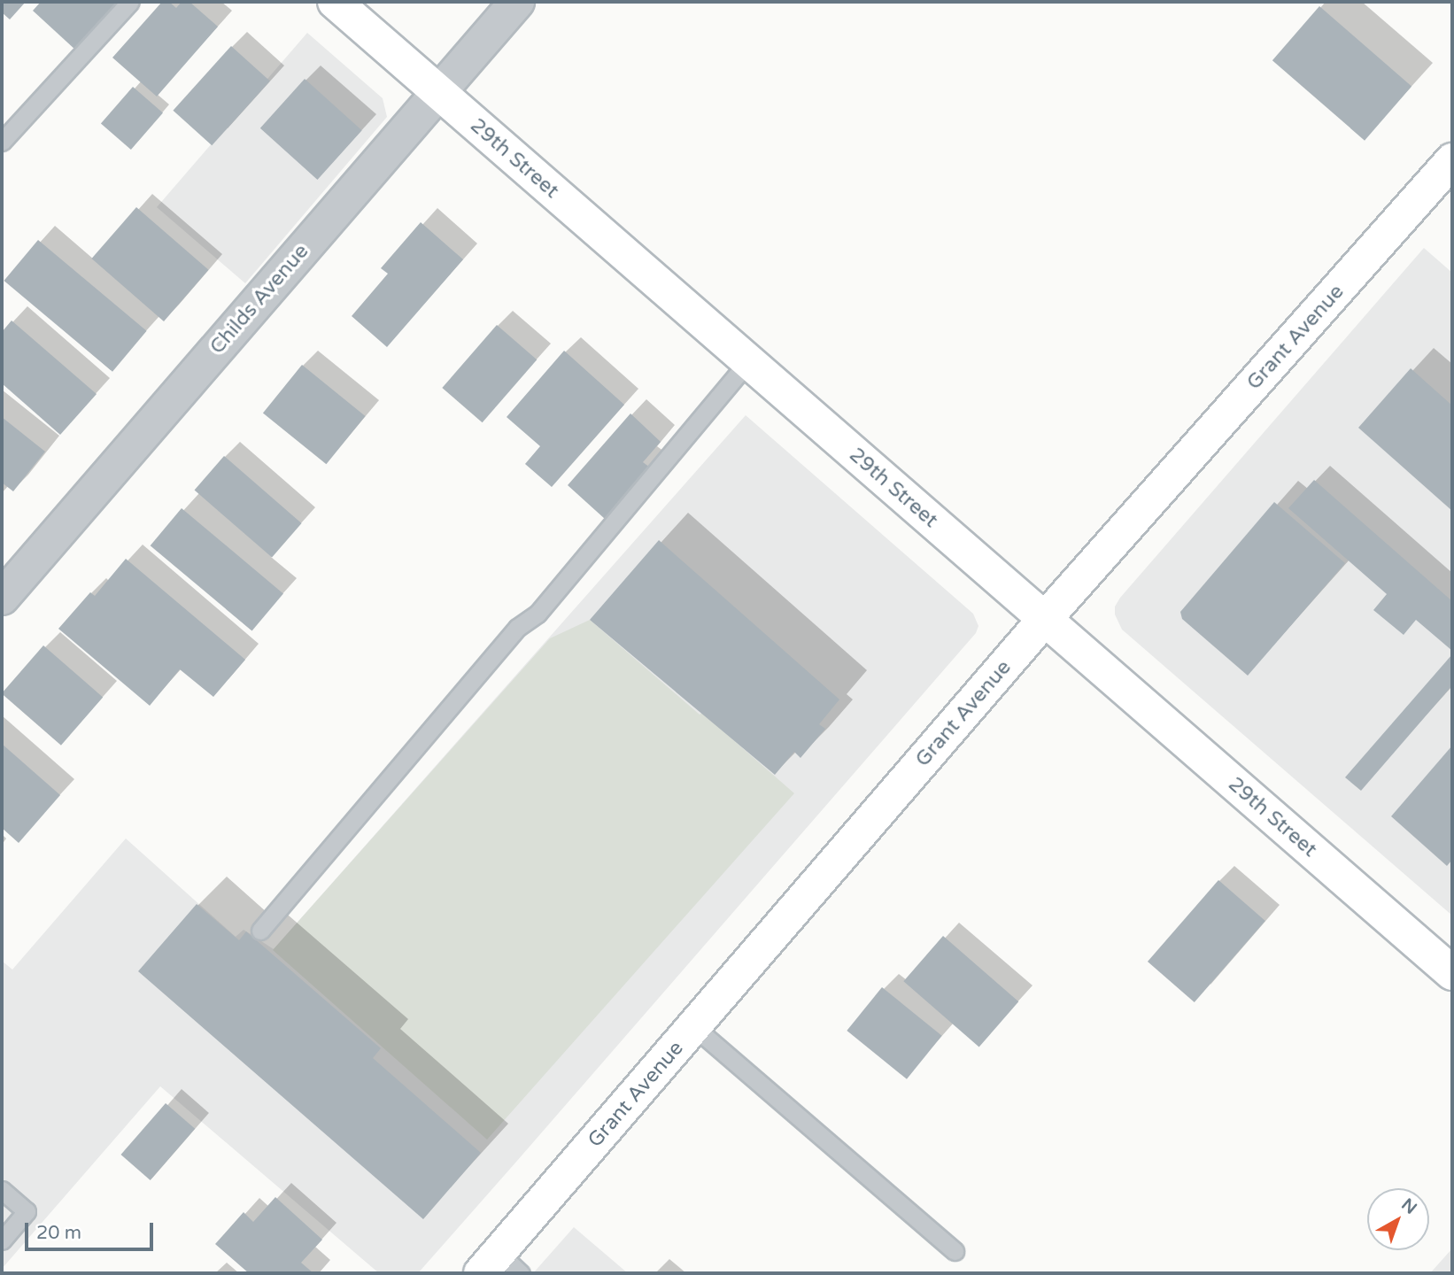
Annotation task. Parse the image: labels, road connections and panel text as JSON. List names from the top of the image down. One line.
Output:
{"streets":{"street":["29th Street","Childs Avenue","Grant Avenue"]},"crossings":[["29th Street","Childs Avenue"],["29th Street","Grant Avenue"]],"scale_bar":"20 m","north":"top right"}
